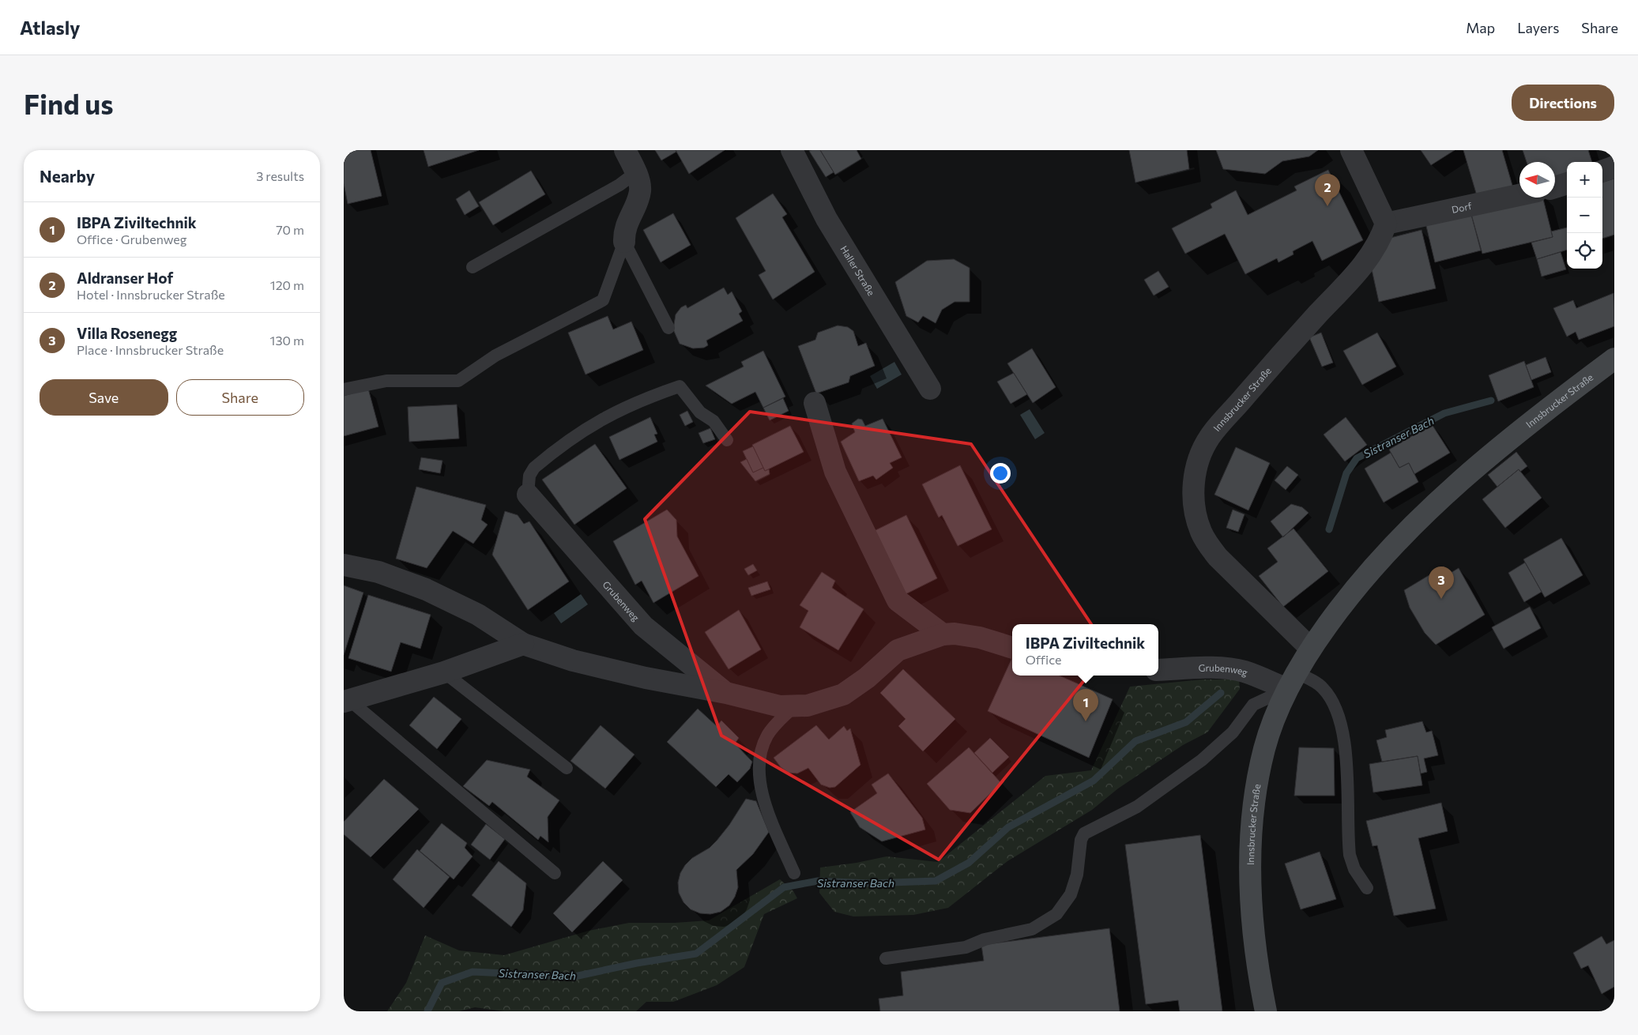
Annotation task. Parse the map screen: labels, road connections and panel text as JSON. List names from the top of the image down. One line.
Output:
{"streets":{"main road":["Innsbrucker Straße"],"street":["Dorf","Haller Straße","Grubenweg"]},"crossings":[["Dorf","Innsbrucker Straße"],["Innsbrucker Straße","Grubenweg"]],"water":["Sistranser Bach"],"north":"left","page":{"header":"Atlasly","nav":["Map","Layers","Share"],"buttons":["Directions",["Save","Share"]],"title":"Find us","heading":["Nearby","3 results"],"map_buttons":["+","−"],"pins":["2","3","1"],"list":[{"mark":"1","name":"IBPA Ziviltechnik","note":"Office · Grubenweg","value":"70 m"},{"mark":"2","name":"Aldranser Hof","note":"Hotel · Innsbrucker Straße","value":"120 m"},{"mark":"3","name":"Villa Rosenegg","note":"Place · Innsbrucker Straße","value":"130 m"}],"popup":["IBPA Ziviltechnik","Office"]}}
